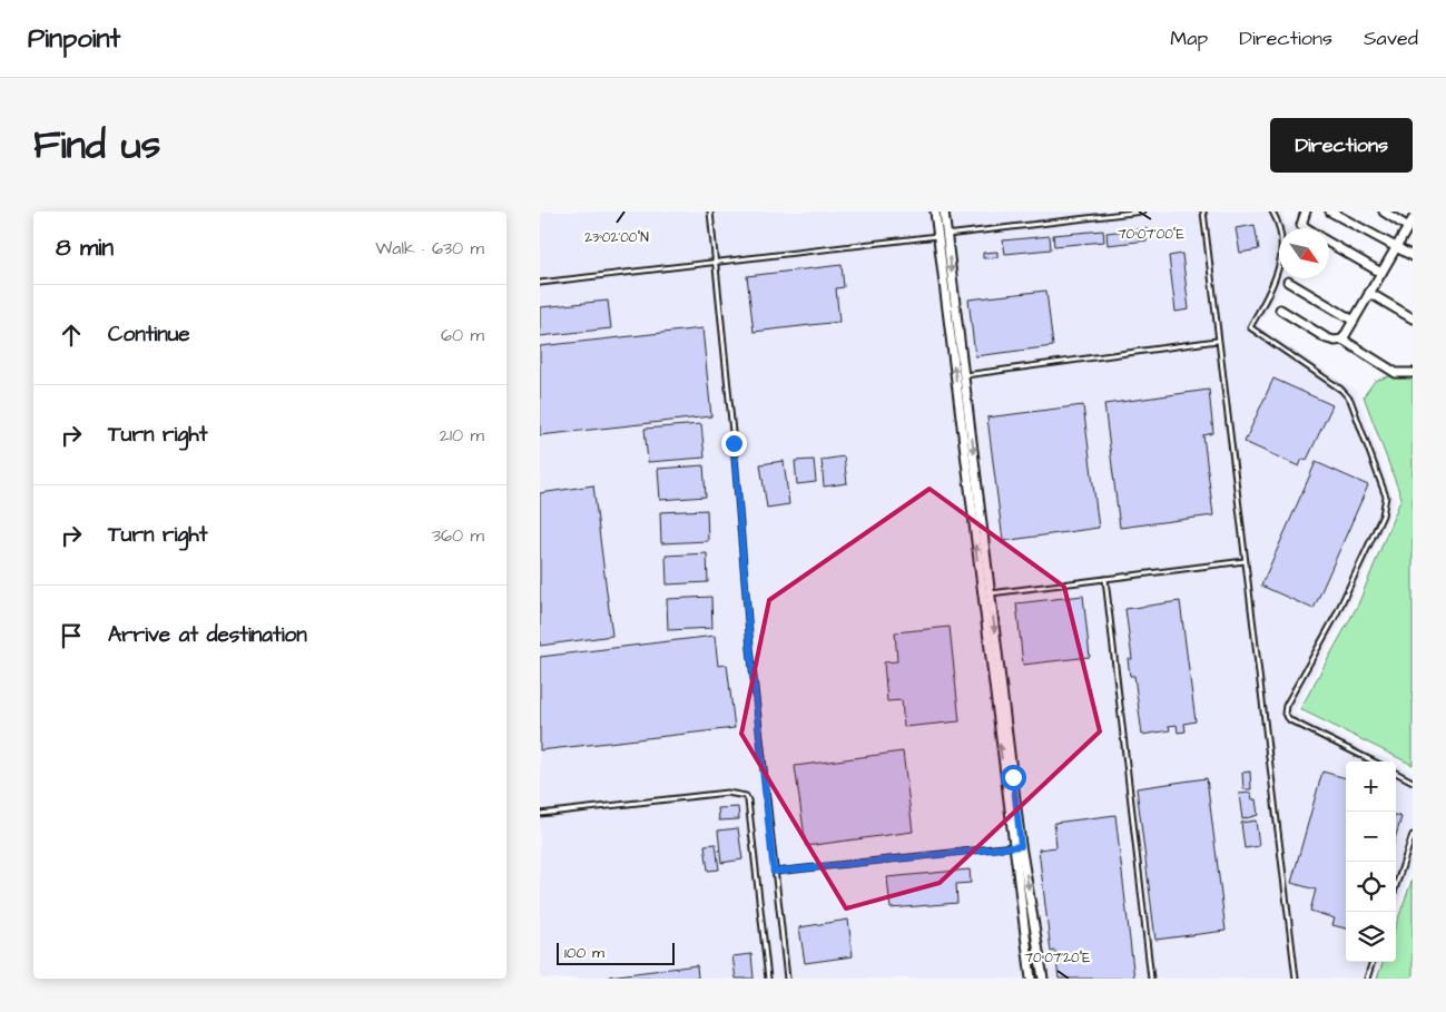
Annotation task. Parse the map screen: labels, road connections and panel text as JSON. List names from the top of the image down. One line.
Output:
{"scale_bar":"100 m","north":"bottom right","page":{"header":"Pinpoint","nav":["Map","Directions","Saved"],"title":"Find us","buttons":"Directions","heading":["8 min","Walk · 630 m"],"list":[["Continue","60 m"],["Turn right","210 m"],["Turn right","360 m"],"Arrive at destination"],"map_buttons":["+","−"],"scale":"100 m"},"coordinates":["70°07'00\"E","23°02'00\"N","70°07'20\"E"]}
